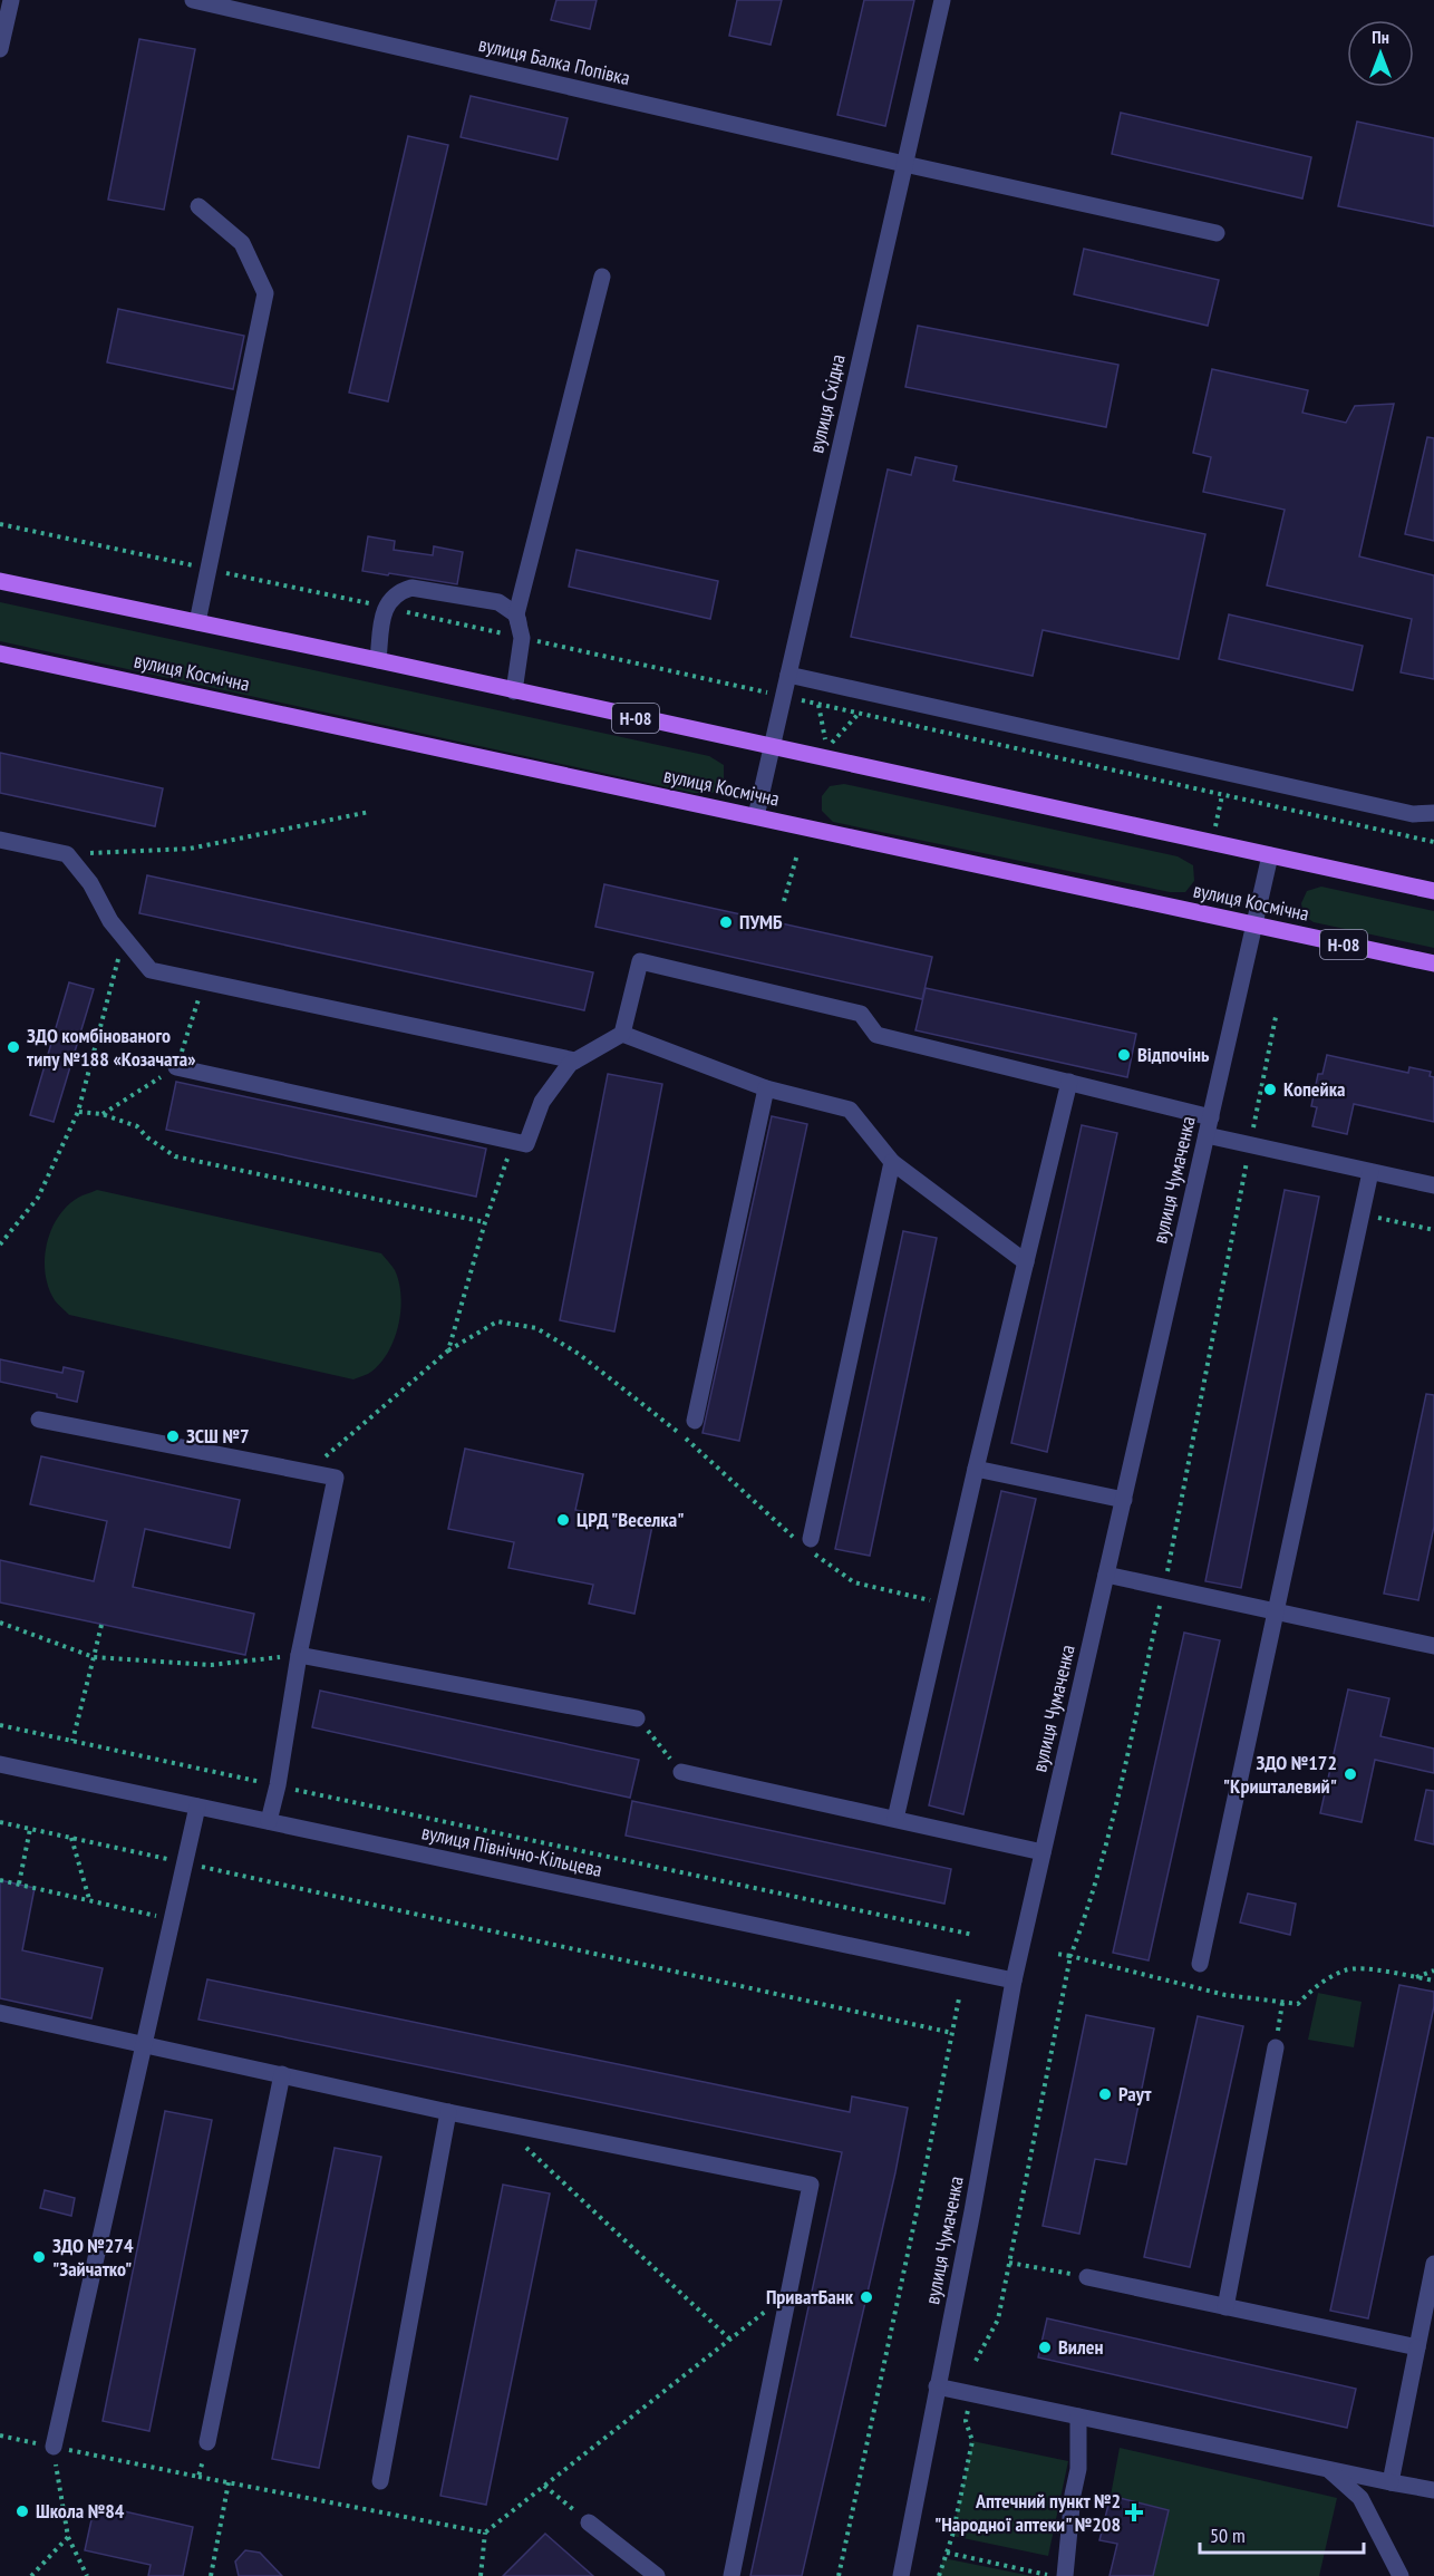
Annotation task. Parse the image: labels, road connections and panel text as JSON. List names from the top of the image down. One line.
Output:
{"streets":{"main road":["вулиця Космічна","Н-08"],"street":["вулиця Балка Попівка","вулиця Східна","вулиця Чумаченка","вулиця Північно-Кільцева"]},"crossings":[["вулиця Балка Попівка","вулиця Східна"],["вулиця Східна","вулиця Космічна"],["вулиця Східна","Н-08"],["вулиця Космічна","вулиця Чумаченка"],["Н-08","вулиця Чумаченка"],["вулиця Чумаченка","вулиця Північно-Кільцева"]],"places":{"other":["ПУМБ","ЗДО комбінованого типу №188 «Козачата»","Відпочінь","Копейка","ЗСШ №7","ЦРД \"Веселка\"","ЗДО №172 \"Кришталевий\"","Раут","ЗДО №274 \"Зайчатко\"","ПриватБанк","Вилен","Школа №84"],"health":["Аптечний пункт №2 \"Народної аптеки\" №208"]},"scale_bar":"50 m","north":"top"}
